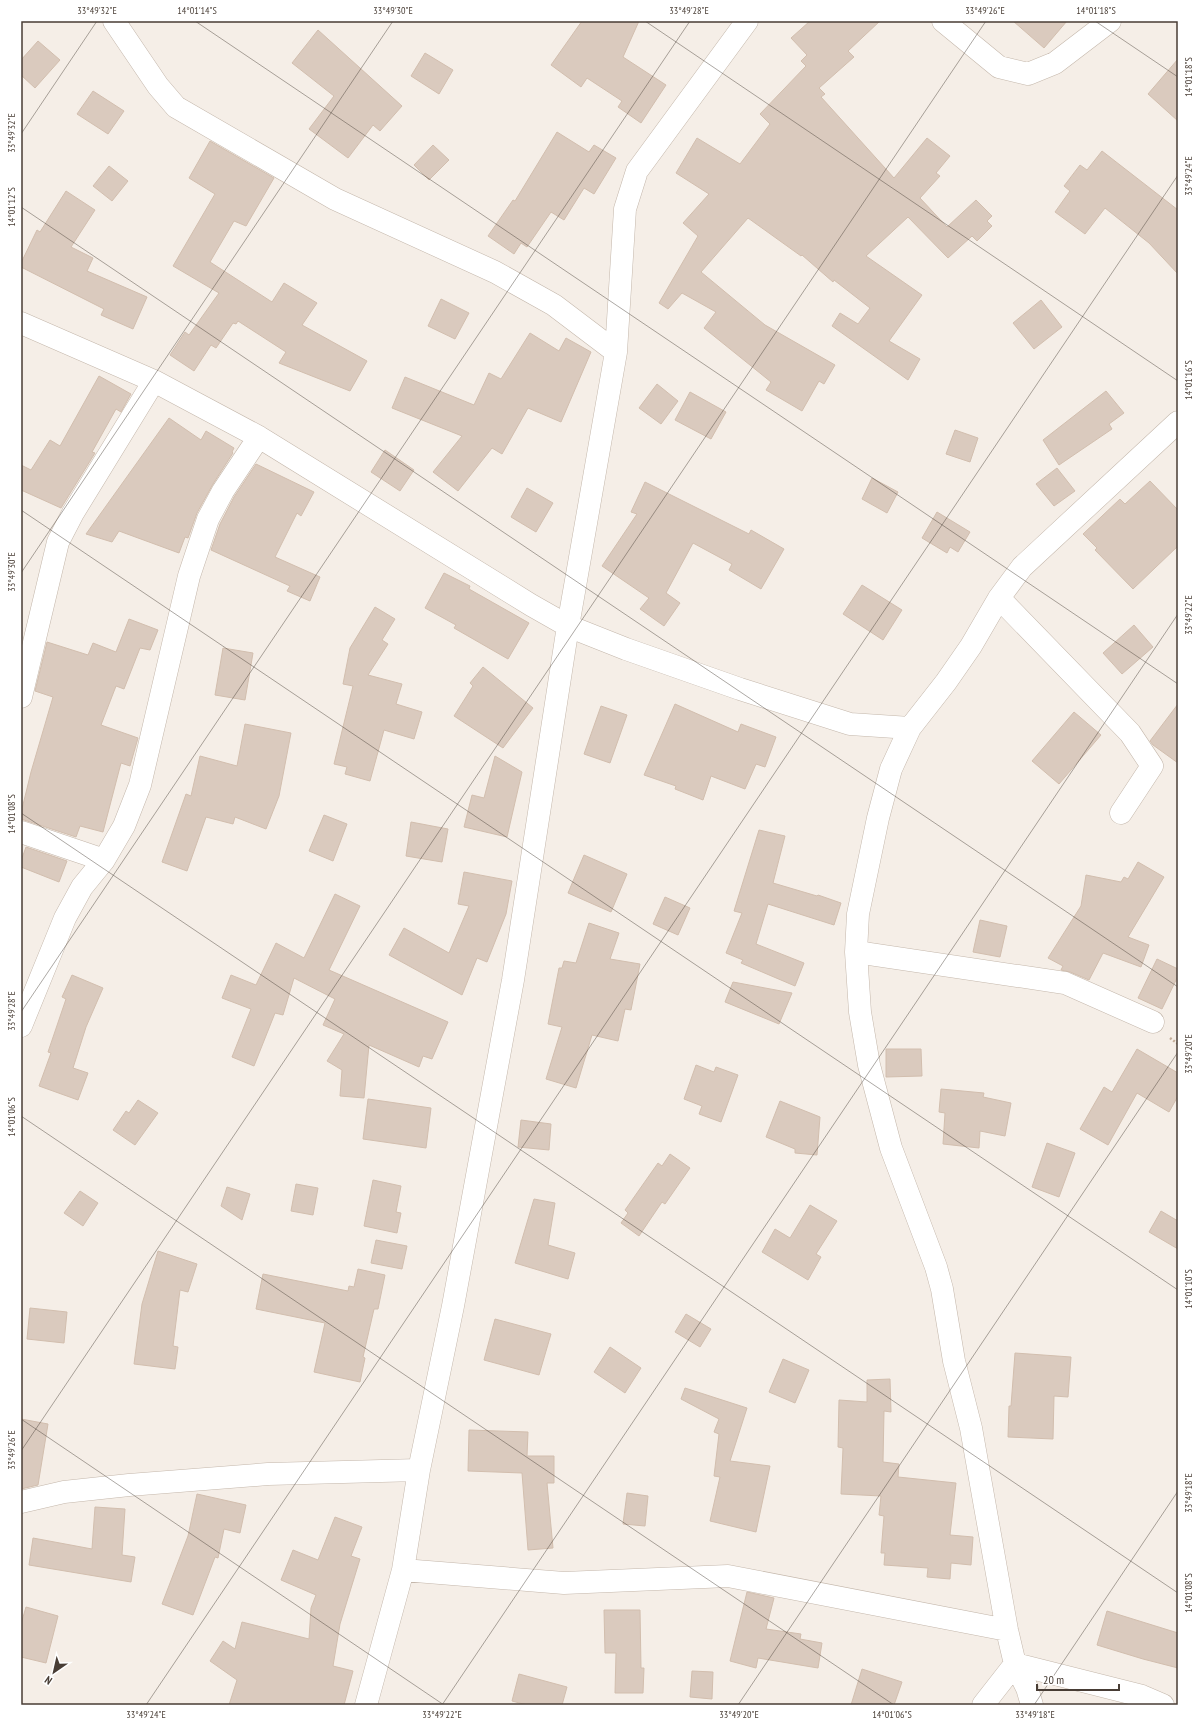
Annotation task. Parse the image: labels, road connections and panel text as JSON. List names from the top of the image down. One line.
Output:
{"scale_bar":"20 m","north":"bottom left","coordinates":["33°49'32\"E","14°01'14\"S","33°49'30\"E","33°49'28\"E","33°49'26\"E","14°01'18\"S","33°49'24\"E","14°01'12\"S","14°01'16\"S","33°49'22\"E","14°01'08\"S","33°49'20\"E","14°01'06\"S","14°01'10\"S","33°49'18\"E"]}
